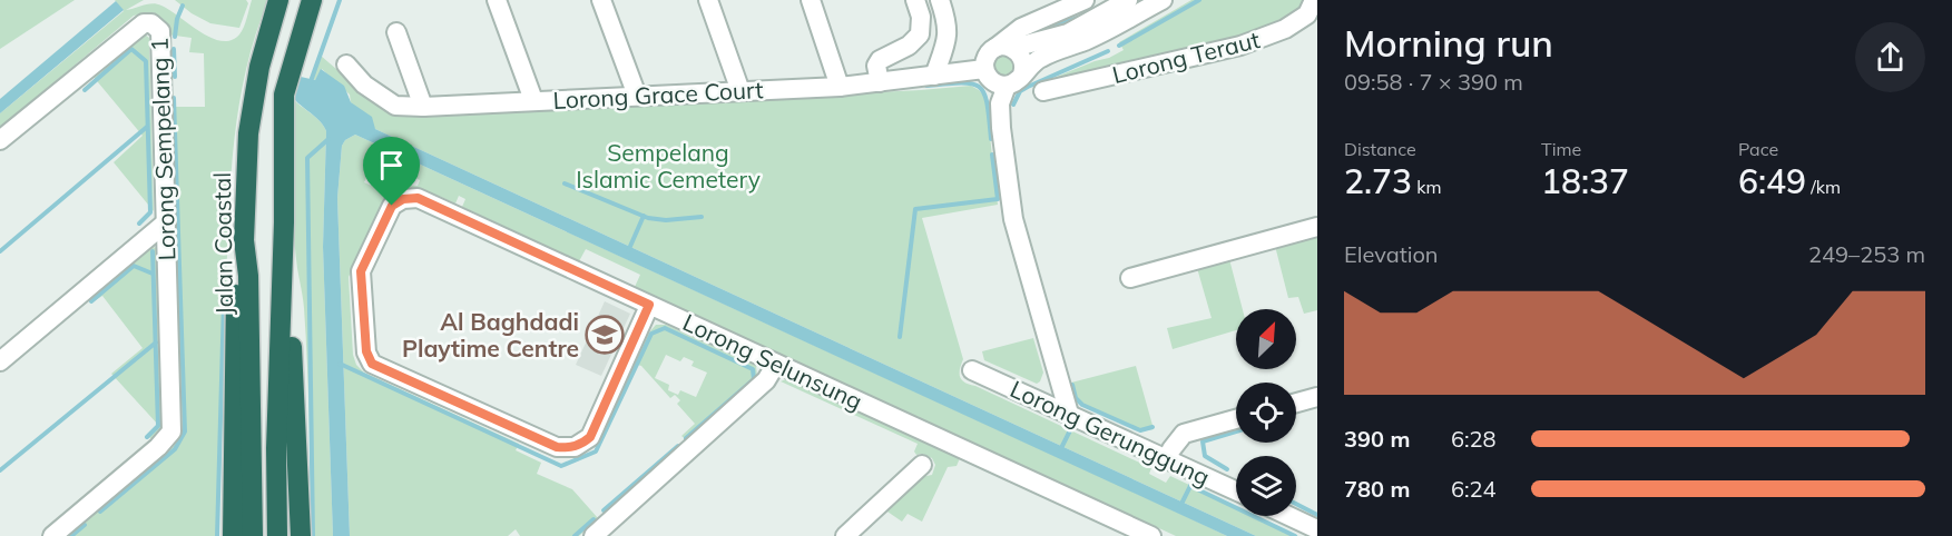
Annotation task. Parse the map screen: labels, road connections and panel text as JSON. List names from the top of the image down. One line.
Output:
{"streets":{"highway":["Jalan Coastal"],"street":["Lorong Teraut","Lorong Grace Court","Lorong Sempelang 1","Lorong Selunsung","Lorong Gerunggung"]},"parks":["Sempelang Islamic Cemetery"],"places":{"school or university":["Al Baghdadi Playtime Centre"]},"north":"top right","page":{"heading":["Morning run","09:58 · 7 × 390 m"],"stats":[["Distance","2.73 km"],["Time","18:37"],["Pace","6:49 /km"]],"chart":["Elevation","249–253 m"],"list":[{"name":"390 m","note":"6:28"},{"name":"780 m","note":"6:24"}]}}
